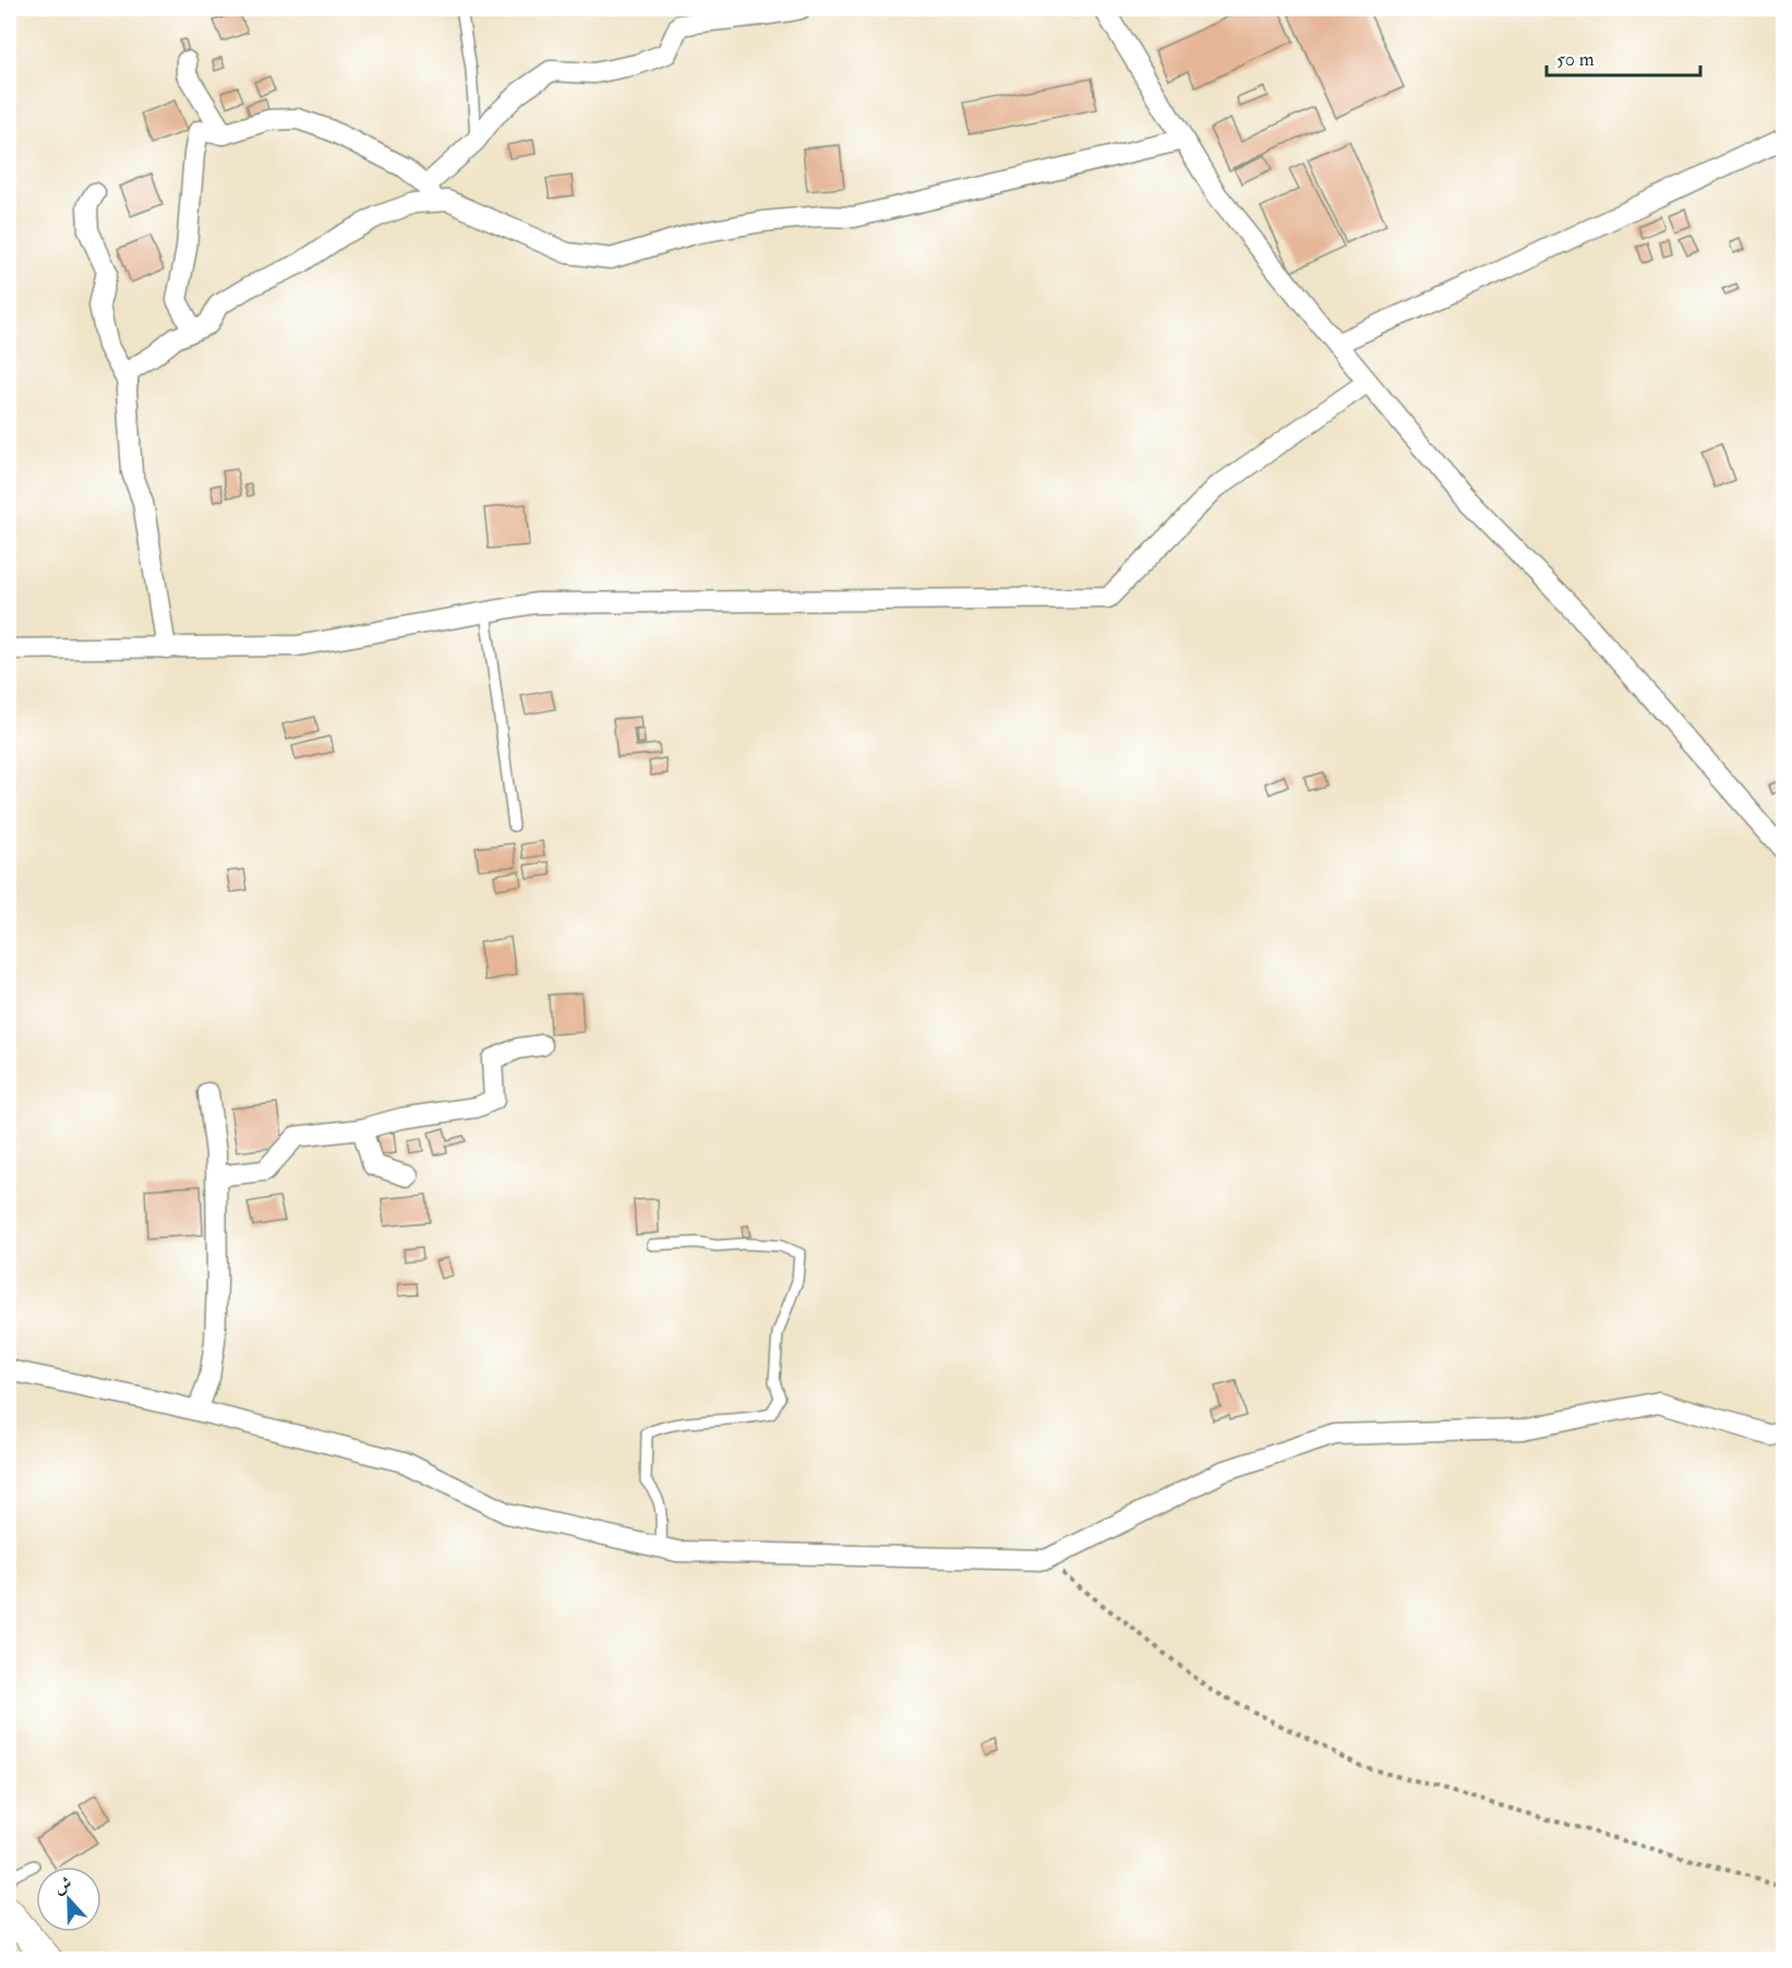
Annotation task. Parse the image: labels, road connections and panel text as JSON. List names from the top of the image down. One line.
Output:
{"scale_bar":"50 m","north":"top"}
